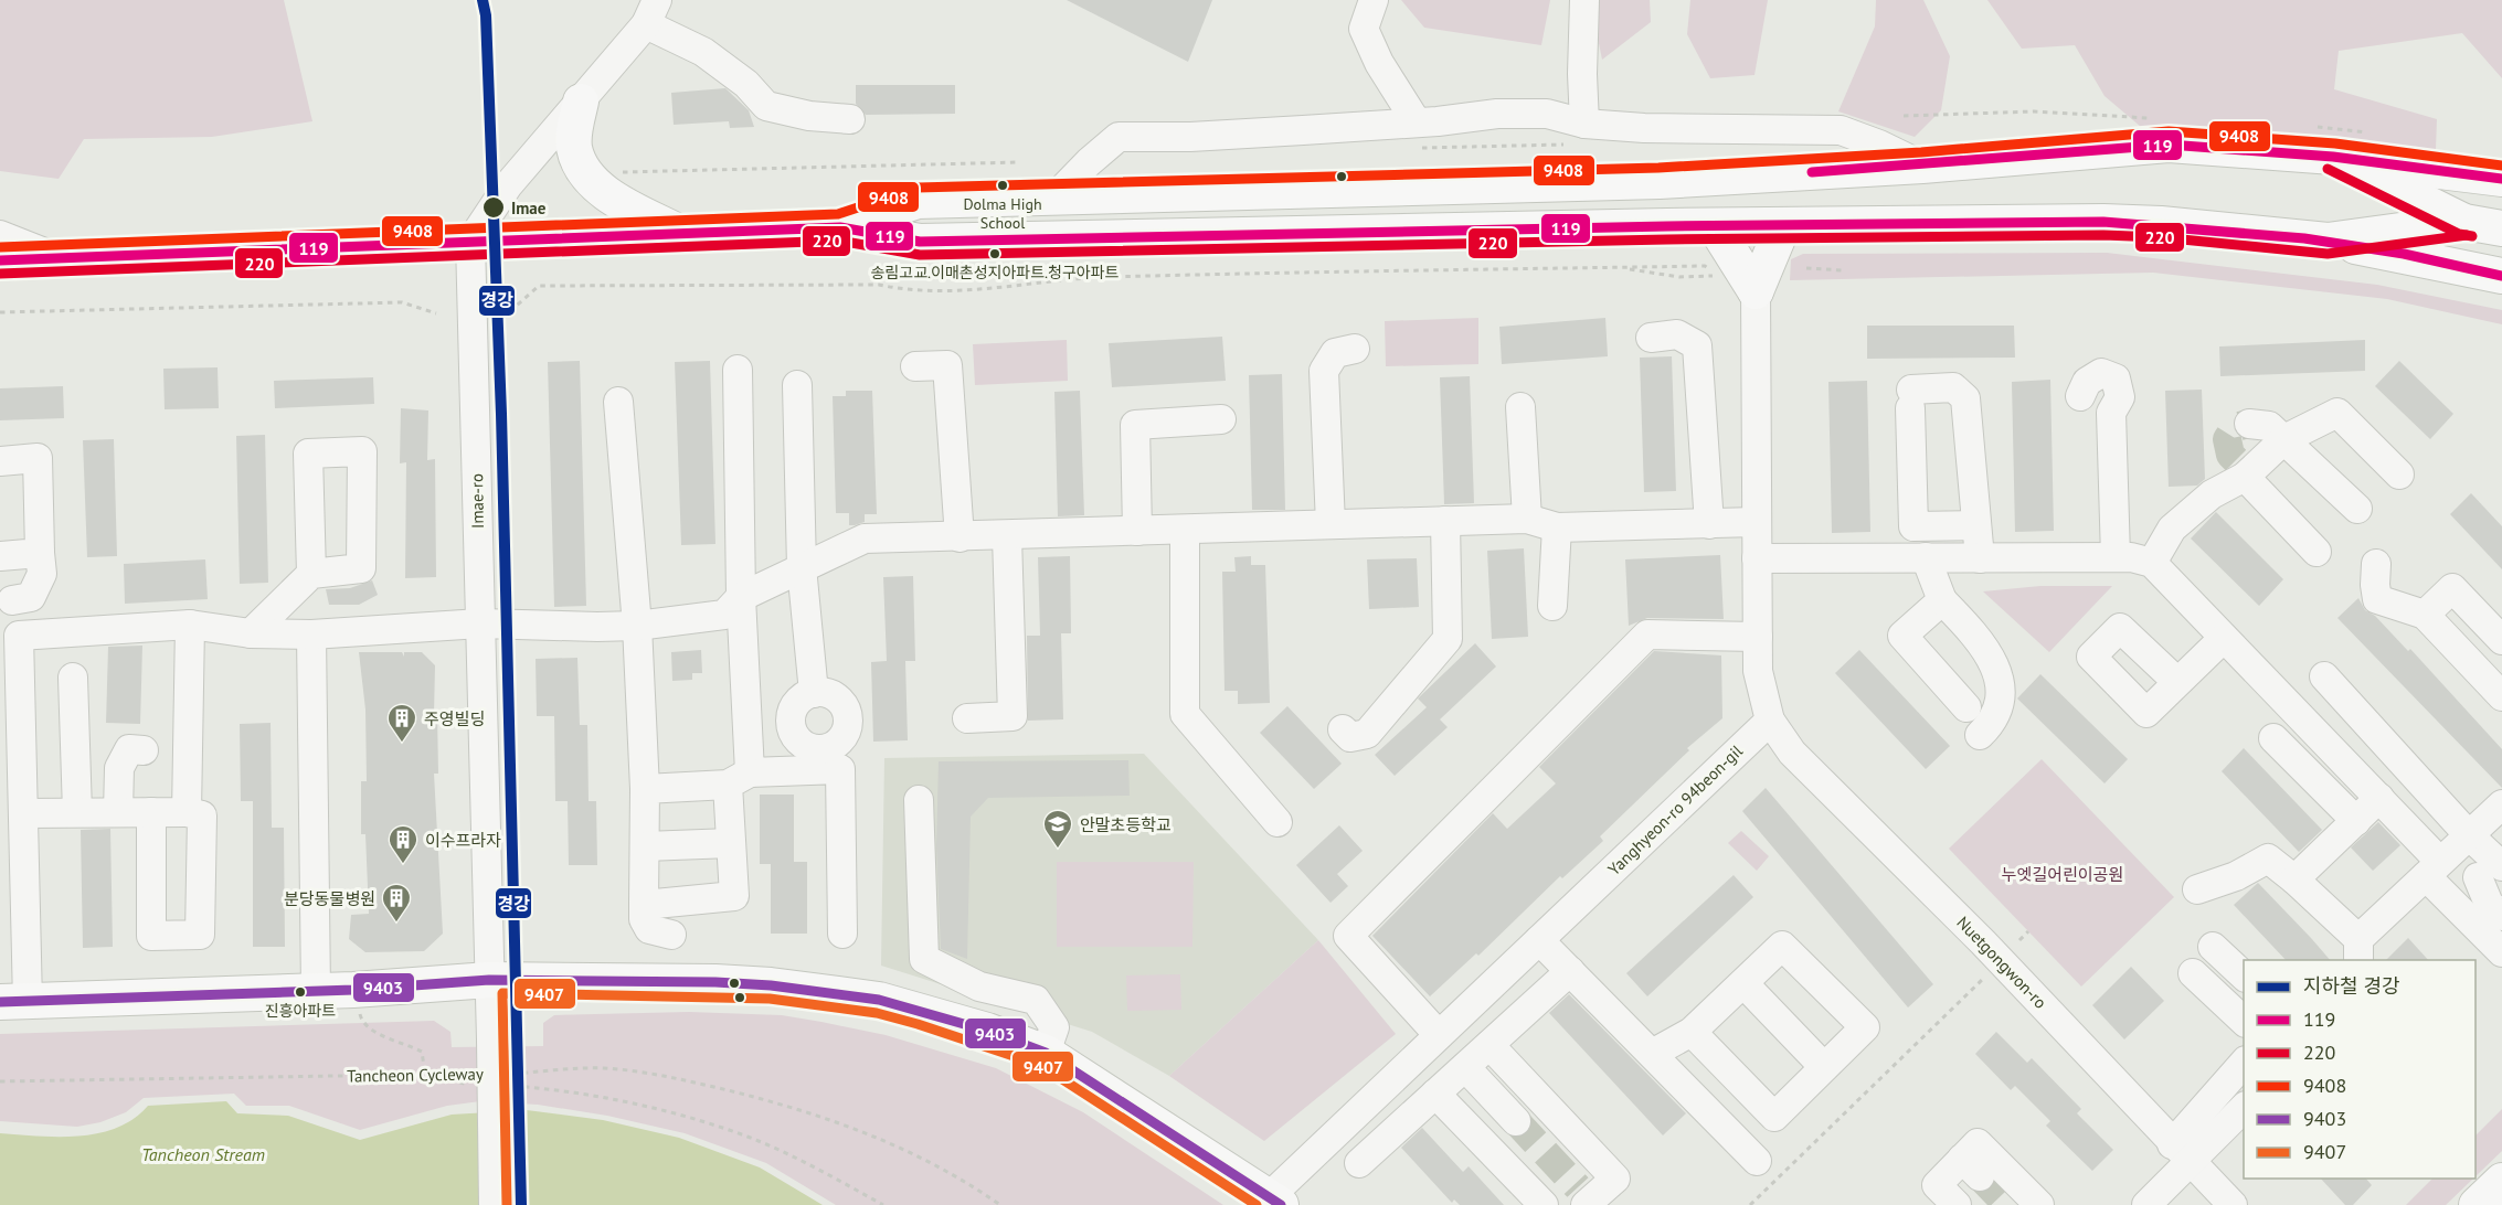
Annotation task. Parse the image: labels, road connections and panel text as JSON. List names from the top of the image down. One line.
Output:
{"streets":{"street":["Imae-ro","Yanghyeon-ro 94beon-gil","Nuetgongwon-ro"],"path":["Tancheon Cycleway"]},"crossings":[["Yanghyeon-ro 94beon-gil","Nuetgongwon-ro"]],"water":["Tancheon Stream"],"parks":["누엣길어린이공원"],"places":{"other":["Dolma High School","Imae","송림고교.이매촌성지아파트.청구아파트","진흥아파트"],"building":["주영빌딩","이수프라자","분당동물병원"],"school or university":["안말초등학교"]},"lines":["metro line 경강","transit line 9408","transit line 119","transit line 220","transit line 9403","transit line 9407"],"legend":["지하철 경강","119","220","9408","9403","9407"]}
